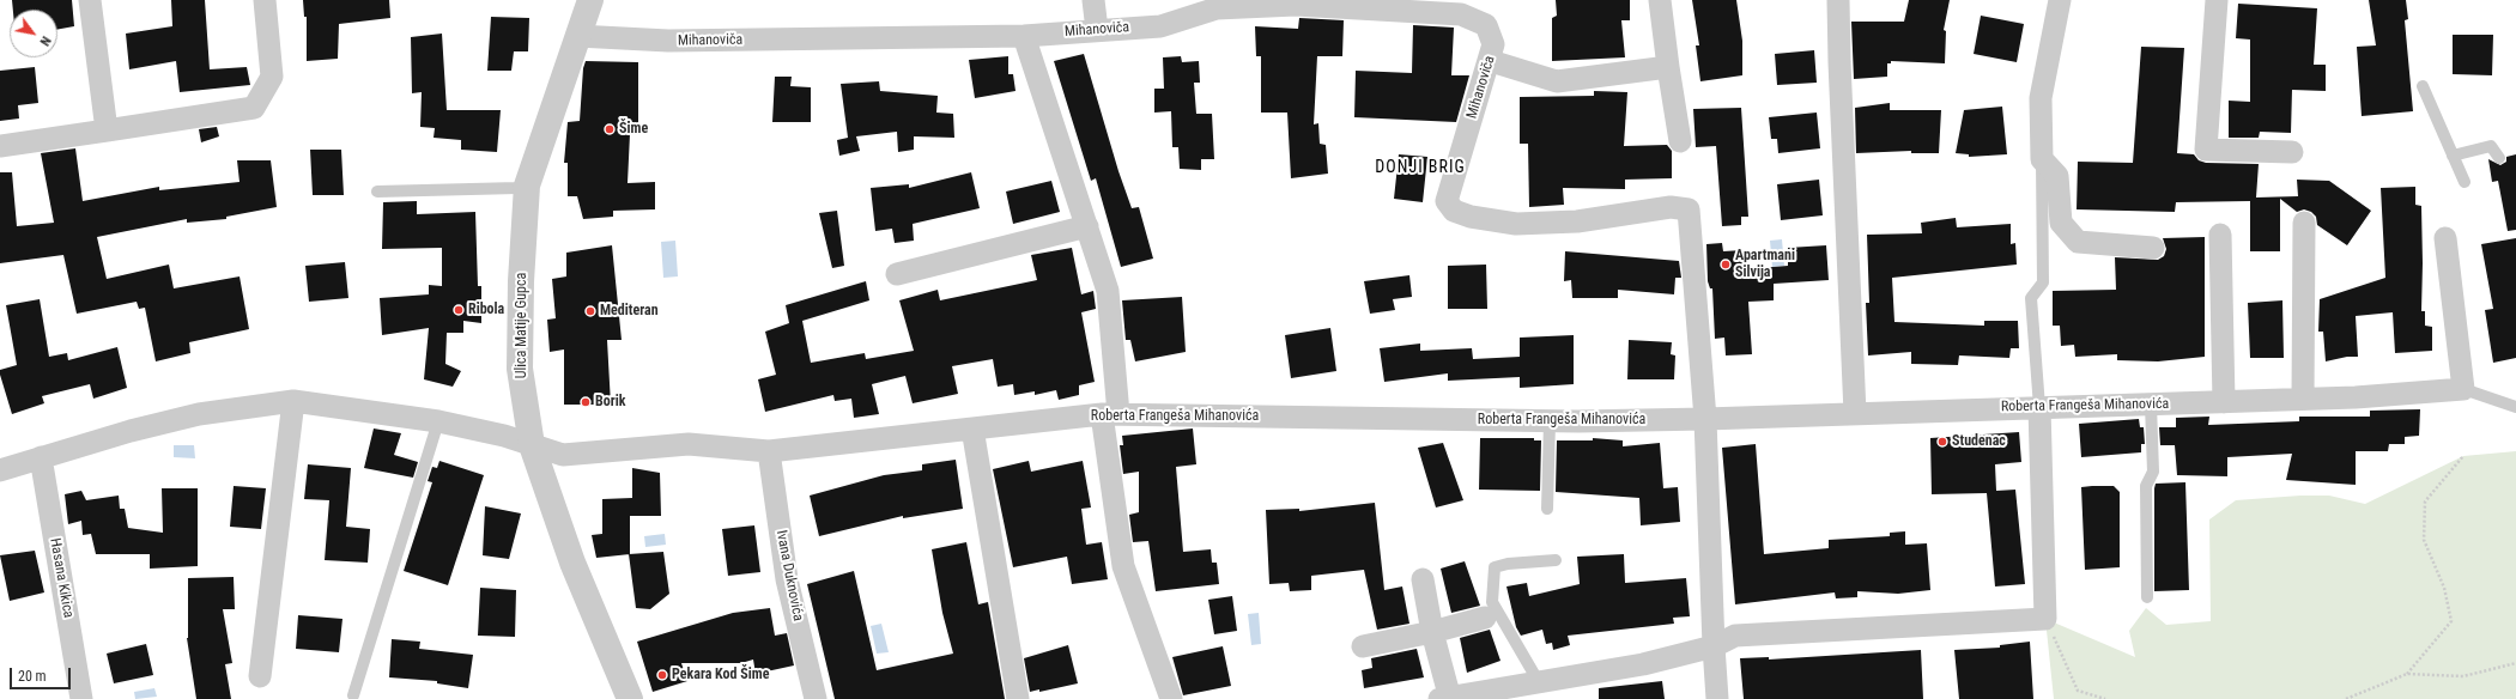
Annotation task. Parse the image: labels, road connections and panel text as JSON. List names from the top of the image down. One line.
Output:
{"streets":{"street":["Mihanoviča","Ulica Matije Gupca","Roberta Frangeša Mihanovića","Ivana Duknovića","Hasana Kikica"]},"crossings":[["Mihanoviča","Ulica Matije Gupca"],["Mihanoviča","Roberta Frangeša Mihanovića"],["Ulica Matije Gupca","Roberta Frangeša Mihanovića"],["Roberta Frangeša Mihanovića","Ivana Duknovića"],["Roberta Frangeša Mihanovića","Hasana Kikica"]],"districts":["DONJI BRIG"],"places":["Šime","Apartmani Silvija","Ribola","Mediteran","Borik","Studenac","Pekara Kod Šime"],"scale_bar":"20 m","north":"bottom right"}
